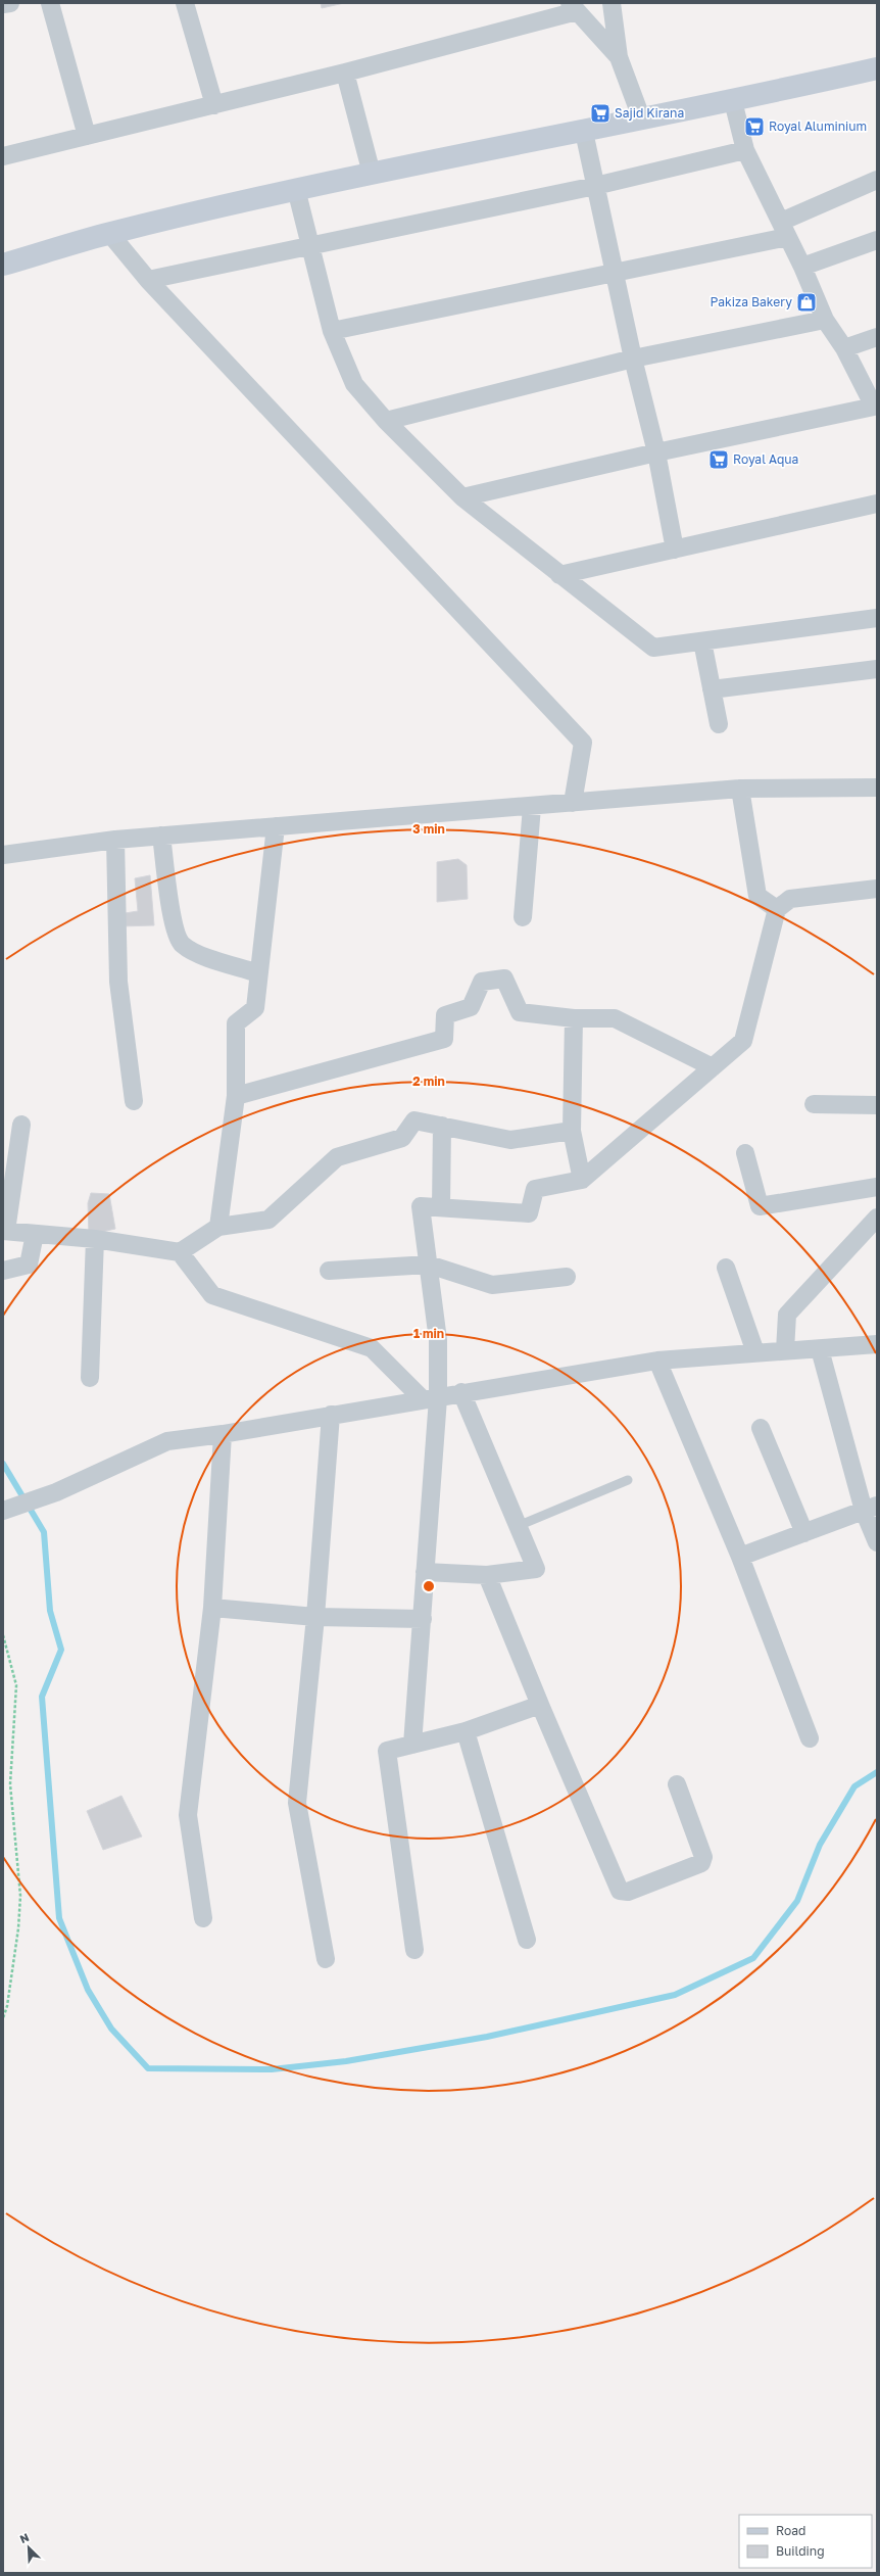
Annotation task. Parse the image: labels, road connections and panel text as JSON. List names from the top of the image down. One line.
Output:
{"places":{"supermarket":["Sajid Kirana","Royal Aluminium","Royal Aqua"],"shop":["Pakiza Bakery"]},"legend":["Road","Building"],"north":"top left","rings":["3 min","2 min","1 min"]}
